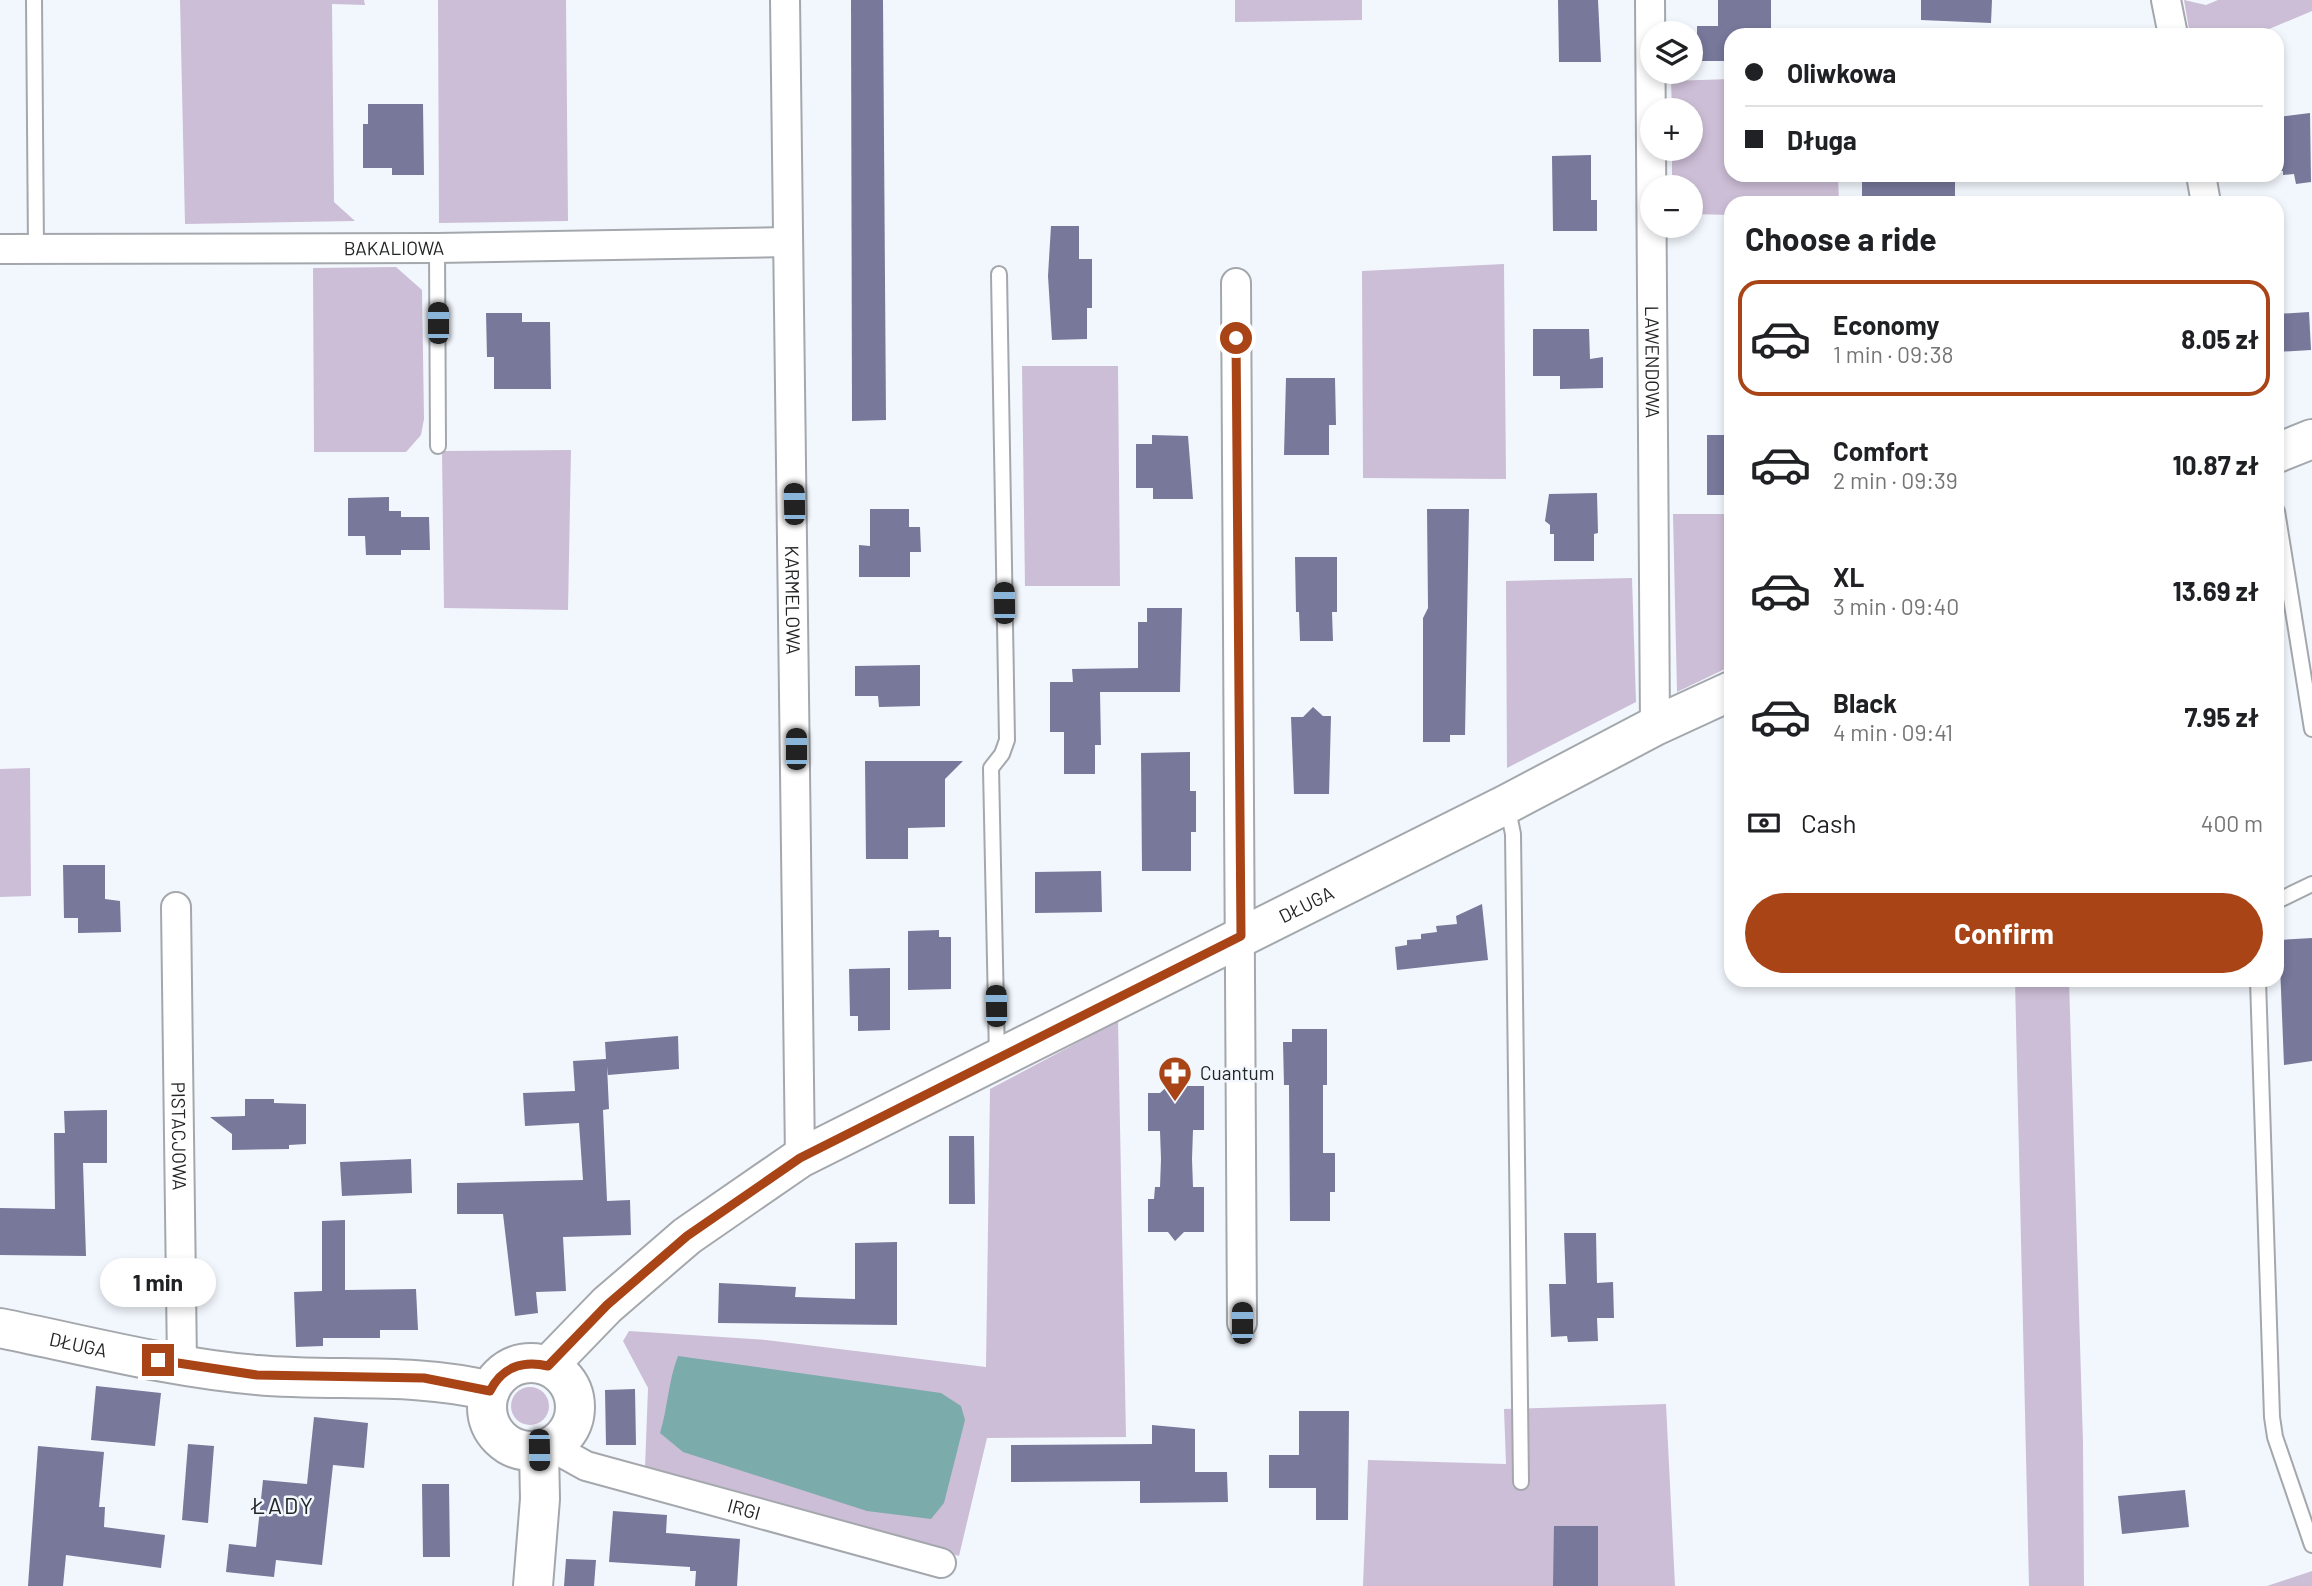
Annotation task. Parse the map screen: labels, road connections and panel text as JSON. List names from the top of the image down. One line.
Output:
{"streets":{"street":["BAKALIOWA","LAWENDOWA","KARMELOWA","DŁUGA","PISTACJOWA","IRGI"]},"crossings":[["BAKALIOWA","KARMELOWA"],["LAWENDOWA","DŁUGA"],["KARMELOWA","DŁUGA"],["DŁUGA","PISTACJOWA"],["DŁUGA","IRGI"]],"districts":["ŁADY"],"places":{"pharmacy":["Cuantum"]},"page":{"map_buttons":["+","−"],"banner":["Oliwkowa","Długa"],"heading":"Choose a ride","list":[{"name":"Economy","note":"1 min · 09:38","value":"8.05 zł"},{"name":"Comfort","note":"2 min · 09:39","value":"10.87 zł"},{"name":"XL","note":"3 min · 09:40","value":"13.69 zł"},{"name":"Black","note":"4 min · 09:41","value":"7.95 zł"}],"pay":["Cash","400 m"],"buttons":"Confirm","bubble":"1 min"}}
